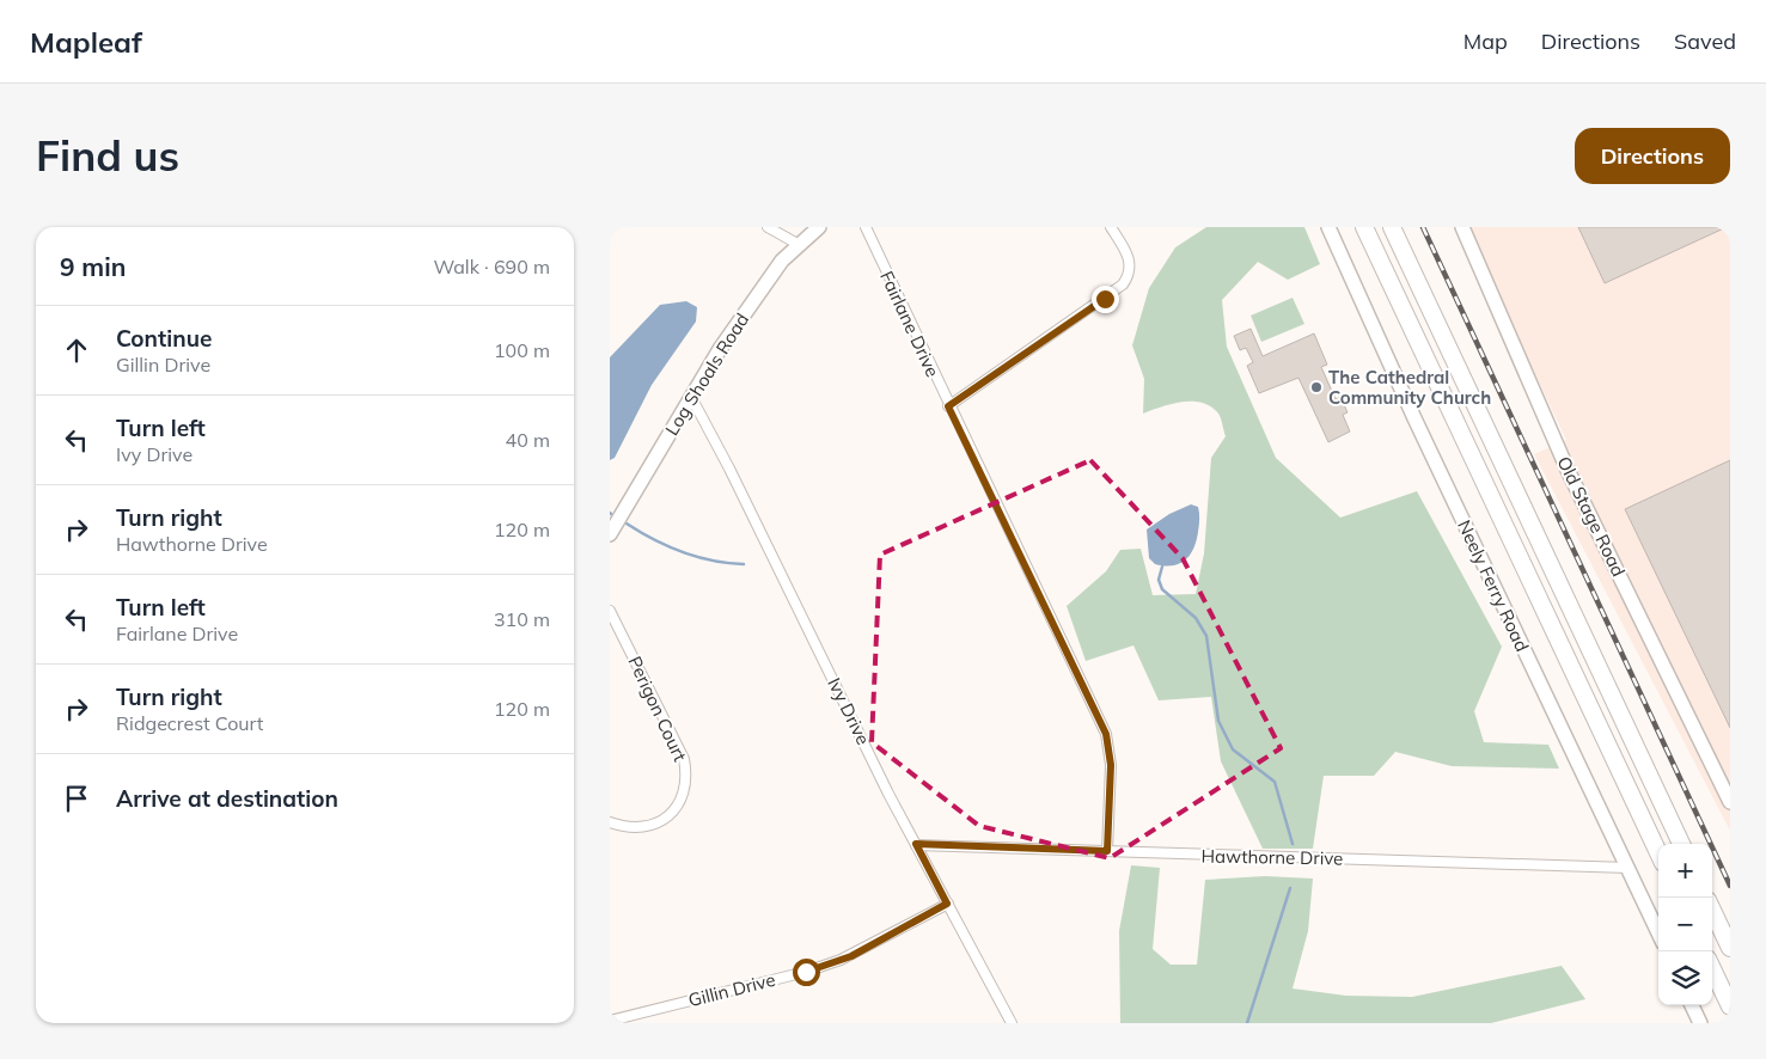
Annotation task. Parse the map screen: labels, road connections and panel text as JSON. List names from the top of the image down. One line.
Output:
{"streets":{"street":["Fairlane Drive","Log Shoals Road","Old Stage Road","Neely Ferry Road","Perigon Court","Ivy Drive","Hawthorne Drive","Gillin Drive"]},"crossings":[["Fairlane Drive","Hawthorne Drive"],["Log Shoals Road","Ivy Drive"],["Neely Ferry Road","Hawthorne Drive"],["Ivy Drive","Hawthorne Drive"],["Ivy Drive","Gillin Drive"]],"places":["The Cathedral Community Church"],"page":{"header":"Mapleaf","nav":["Map","Directions","Saved"],"buttons":"Directions","title":"Find us","heading":["9 min","Walk · 690 m"],"list":[["Continue","Gillin Drive","100 m"],["Turn left","Ivy Drive","40 m"],["Turn right","Hawthorne Drive","120 m"],["Turn left","Fairlane Drive","310 m"],["Turn right","Ridgecrest Court","120 m"],"Arrive at destination"],"map_buttons":["+","−"]}}
